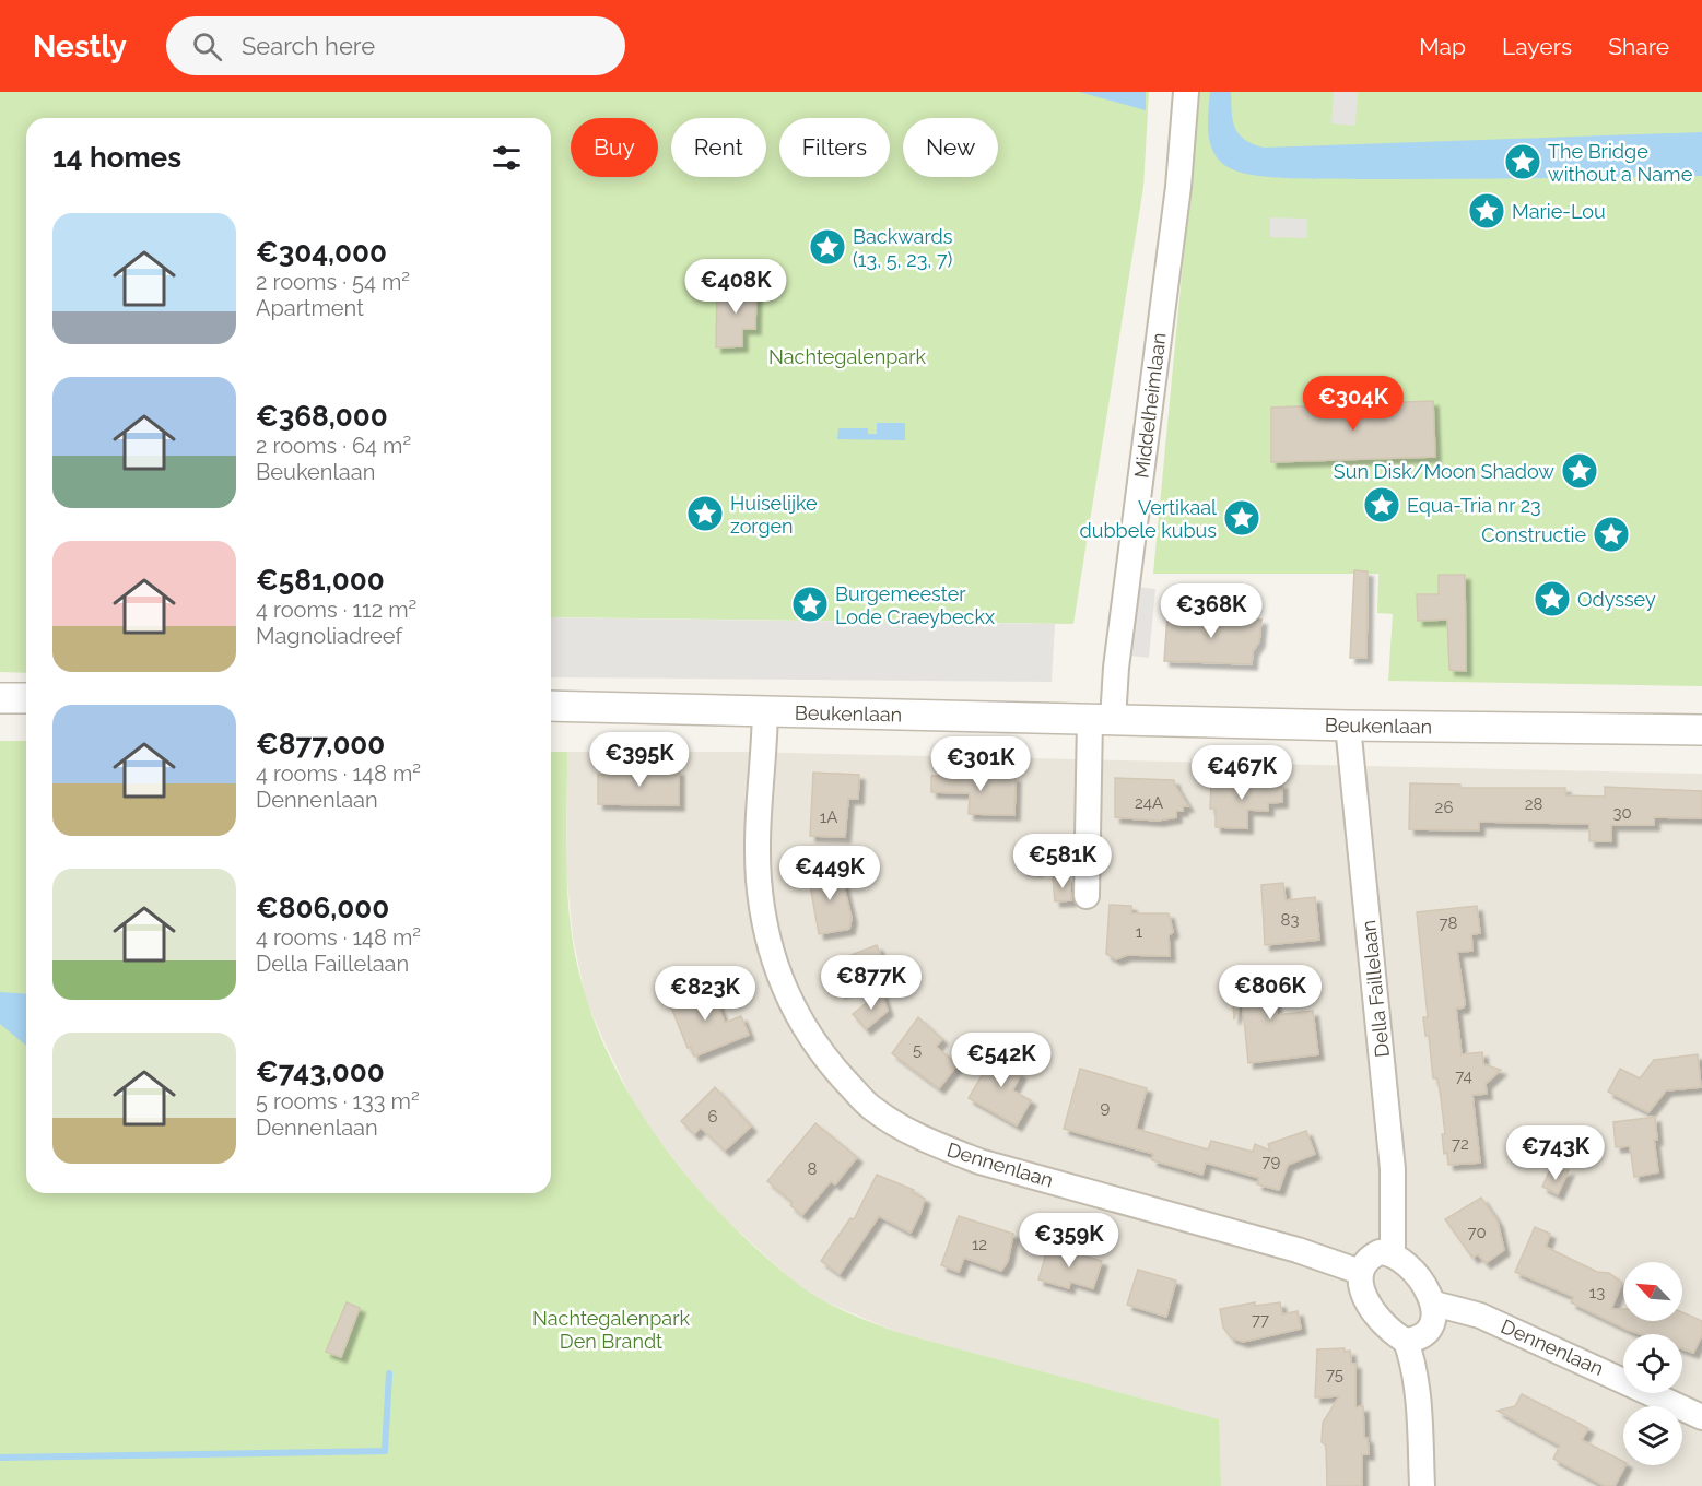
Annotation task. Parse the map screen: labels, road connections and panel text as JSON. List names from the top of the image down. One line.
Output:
{"streets":{"street":["Middelheimlaan","Beukenlaan","Della Faillelaan","Dennenlaan"]},"crossings":[["Middelheimlaan","Beukenlaan"],["Beukenlaan","Della Faillelaan"],["Beukenlaan","Dennenlaan"],["Della Faillelaan","Dennenlaan"]],"parks":["Nachtegalenpark","Nachtegalenpark Den Brandt"],"places":{"place":["The Bridge without a Name","Marie-Lou","Backwards (13, 5, 23, 7)","Sun Disk/Moon Shadow","Equa-Tria nr 23","Huiselijke zorgen","Vertikaal dubbele kubus","Constructie","Odyssey","Burgemeester Lode Craeybeckx"]},"house_numbers":["24A","28","26","30","1A","83","78","1","5","74","9","6","72","79","8","70","12","13","77","75"],"north":"top left","page":{"header":"Nestly","search":"Search here","nav":["Map","Layers","Share"],"chip":["Buy","Rent","Filters","New"],"heading":"14 homes","list":[{"name":"€304,000","note":"2 rooms · 54 m² · Apartment"},{"name":"€368,000","note":"2 rooms · 64 m² · Beukenlaan"},{"name":"€581,000","note":"4 rooms · 112 m² · Magnoliadreef"},{"name":"€877,000","note":"4 rooms · 148 m² · Dennenlaan"},{"name":"€806,000","note":"4 rooms · 148 m² · Della Faillelaan"},{"name":"€743,000","note":"5 rooms · 133 m² · Dennenlaan"}],"price":["€408K","€304K","€368K","€395K","€301K","€467K","€581K","€449K","€877K","€806K","€823K","€542K","€743K","€359K"]}}
